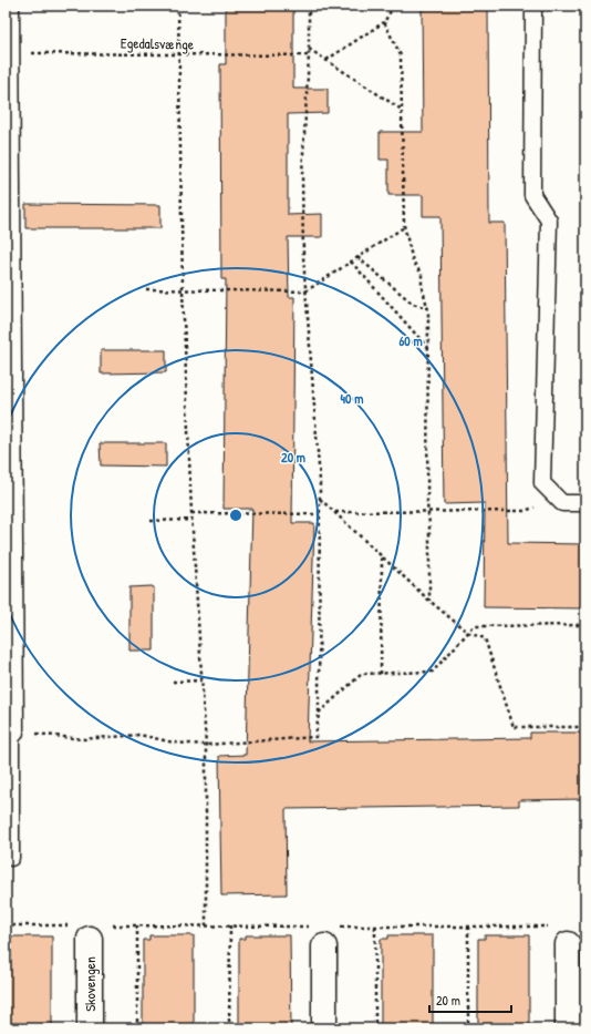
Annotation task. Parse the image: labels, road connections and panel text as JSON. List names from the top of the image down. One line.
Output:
{"streets":{"street":["Skovengen"],"path":["Egedalsvænge"]},"scale_bar":"20 m","rings":["60 m","40 m","20 m"]}
